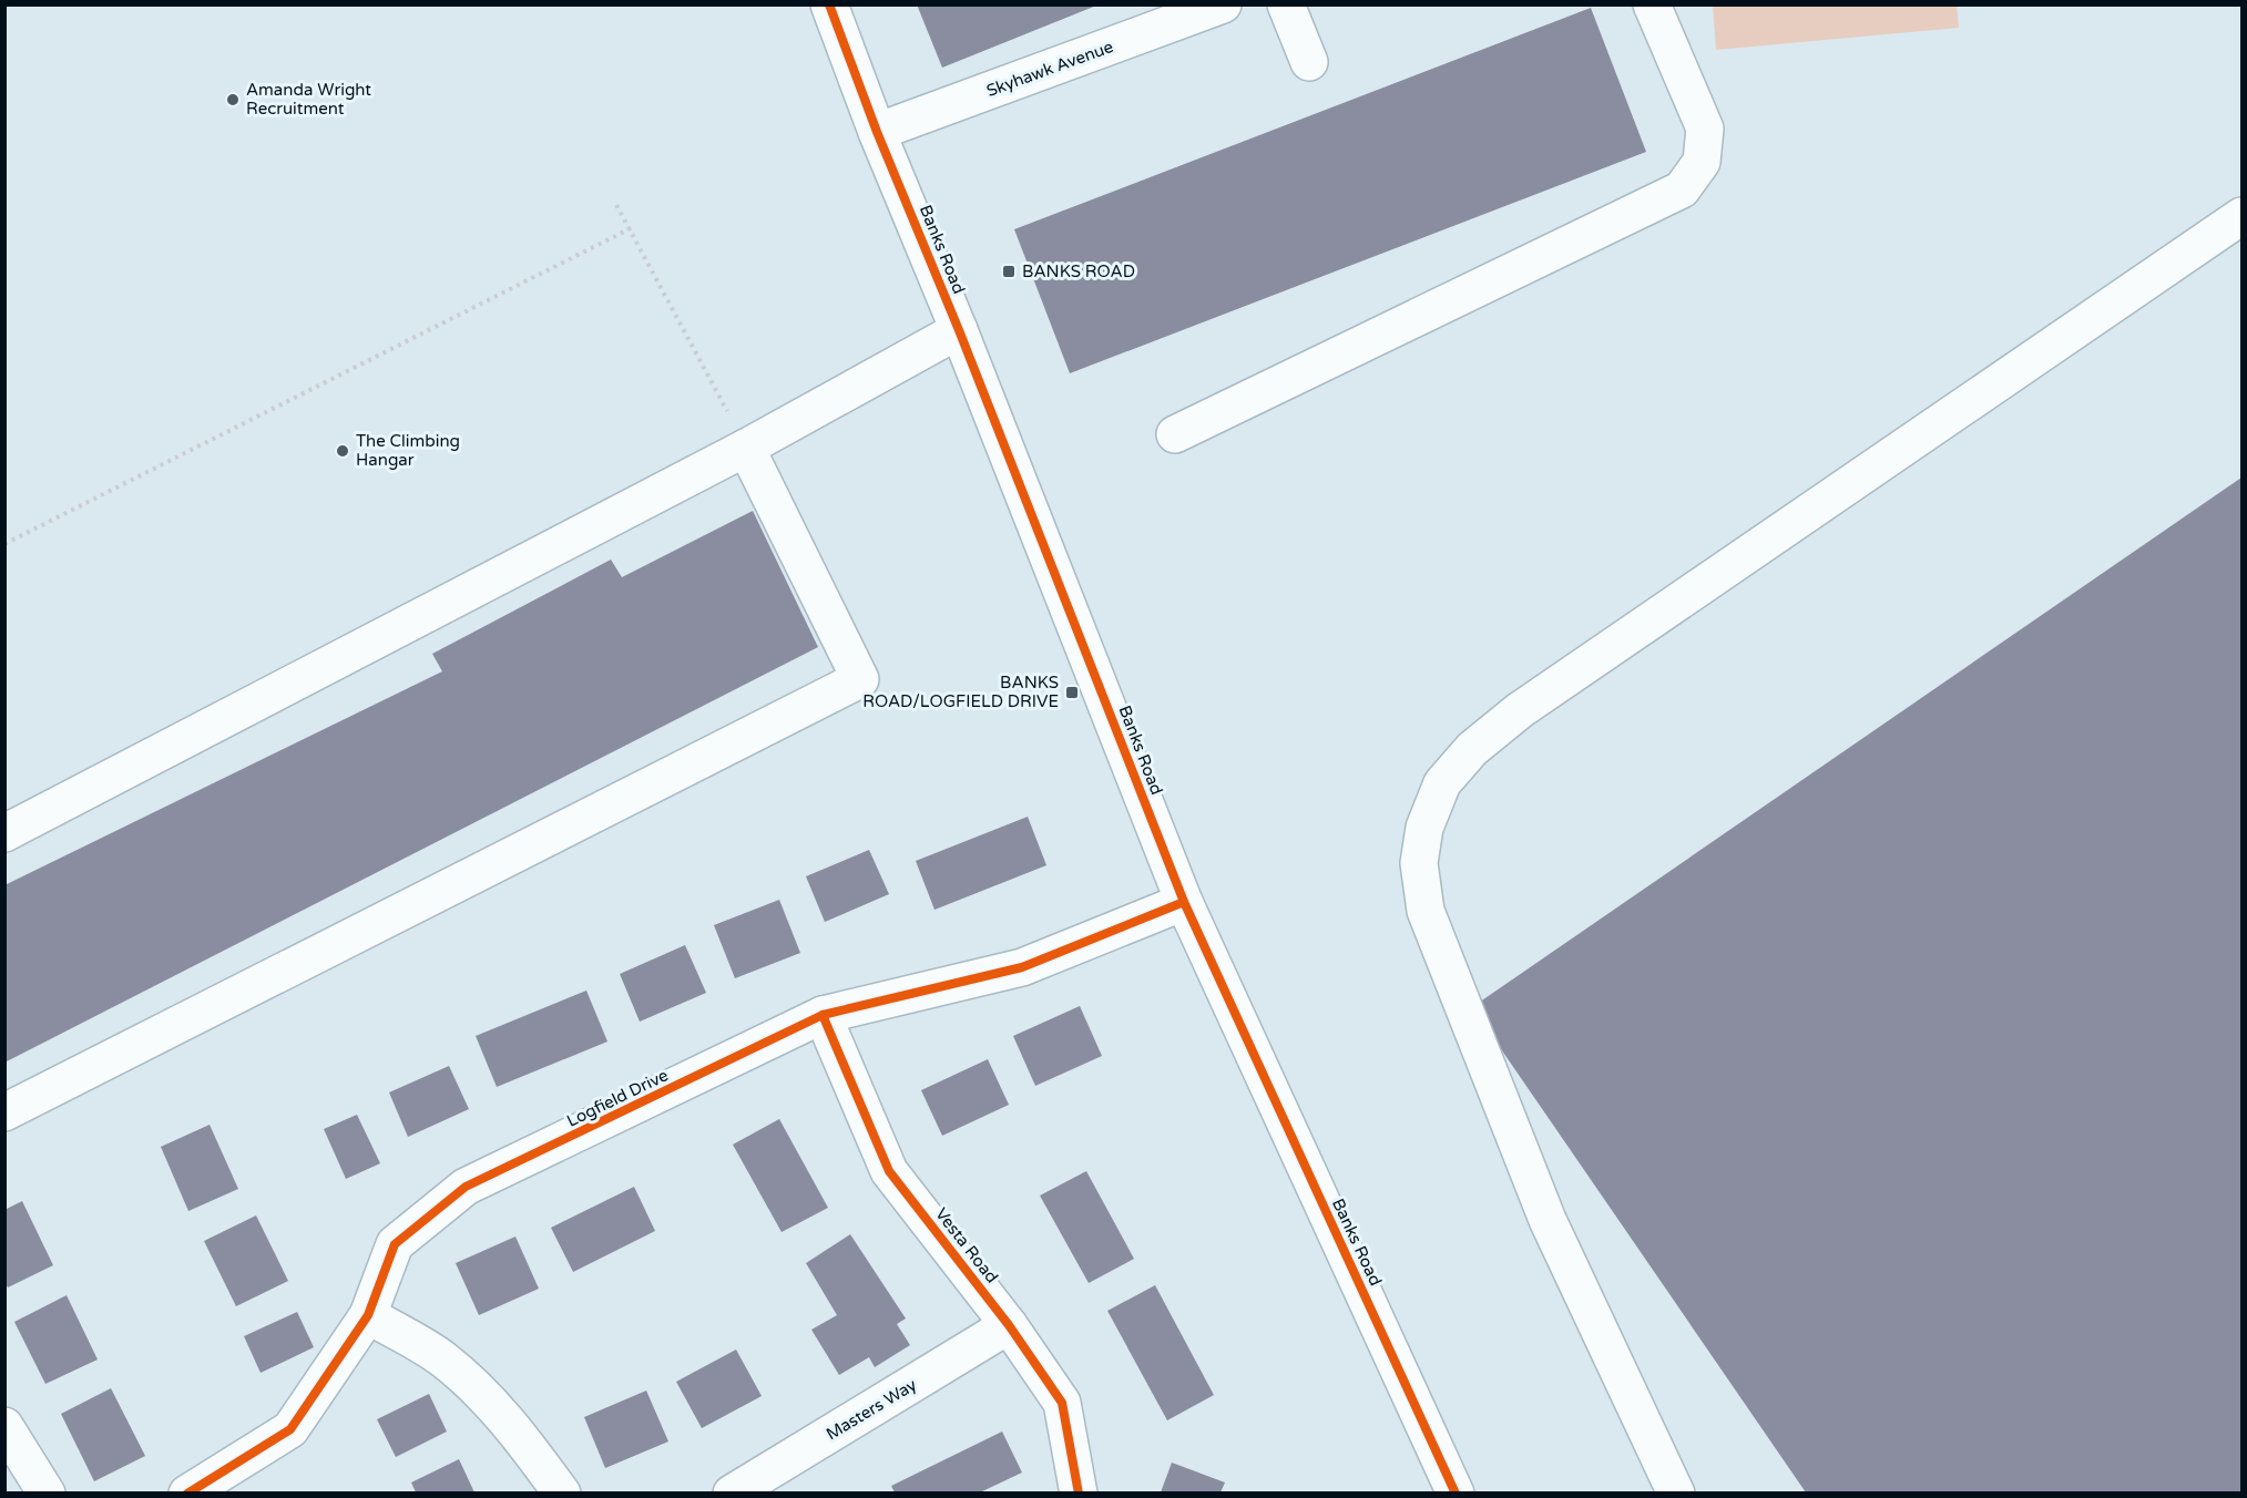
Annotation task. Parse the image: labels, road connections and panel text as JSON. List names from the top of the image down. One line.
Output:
{"streets":{"street":["Skyhawk Avenue","Banks Road","Logfield Drive","Vesta Road","Masters Way"]},"crossings":[["Skyhawk Avenue","Banks Road"],["Banks Road","Logfield Drive"],["Logfield Drive","Vesta Road"],["Vesta Road","Masters Way"]],"places":{"other":["Amanda Wright Recruitment","The Climbing Hangar"],"transit":["BANKS ROAD","BANKS ROAD/LOGFIELD DRIVE"]}}
